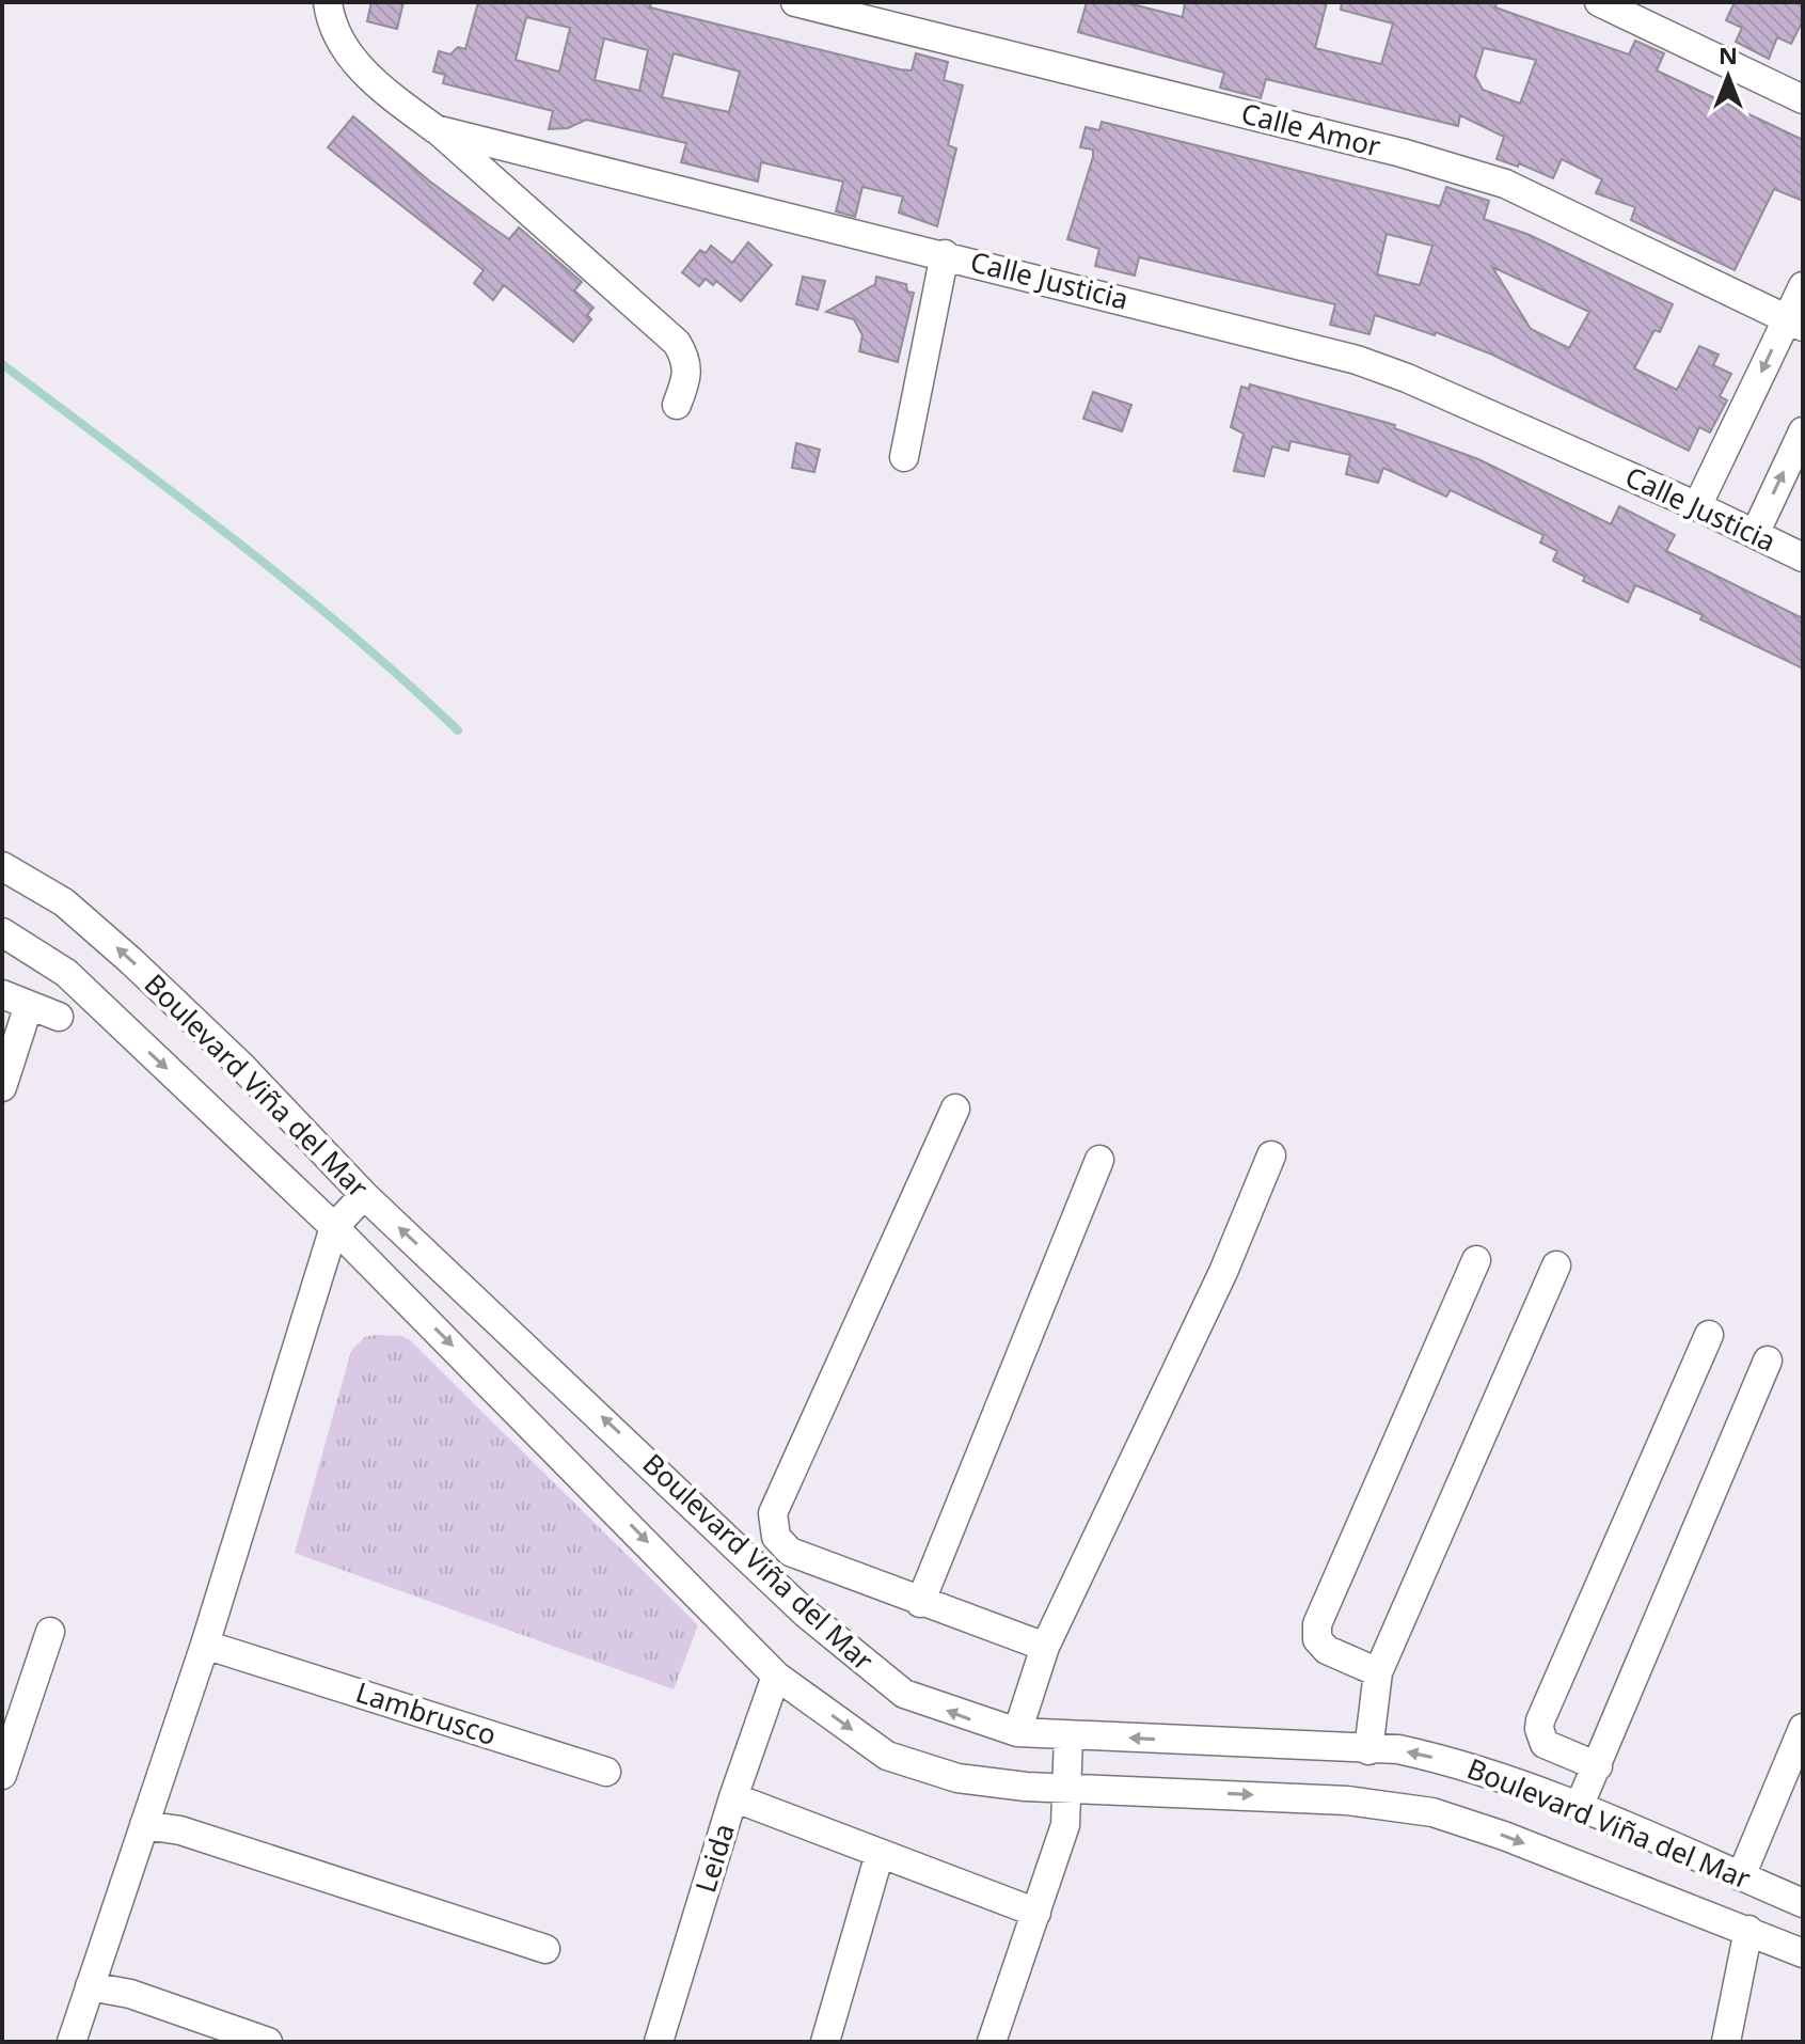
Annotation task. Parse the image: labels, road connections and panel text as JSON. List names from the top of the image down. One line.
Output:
{"streets":{"street":["Calle Amor","Calle Justicia","Boulevard Viña del Mar","Lambrusco","Leida"]},"crossings":[["Boulevard Viña del Mar","Leida"]],"north":"top"}
